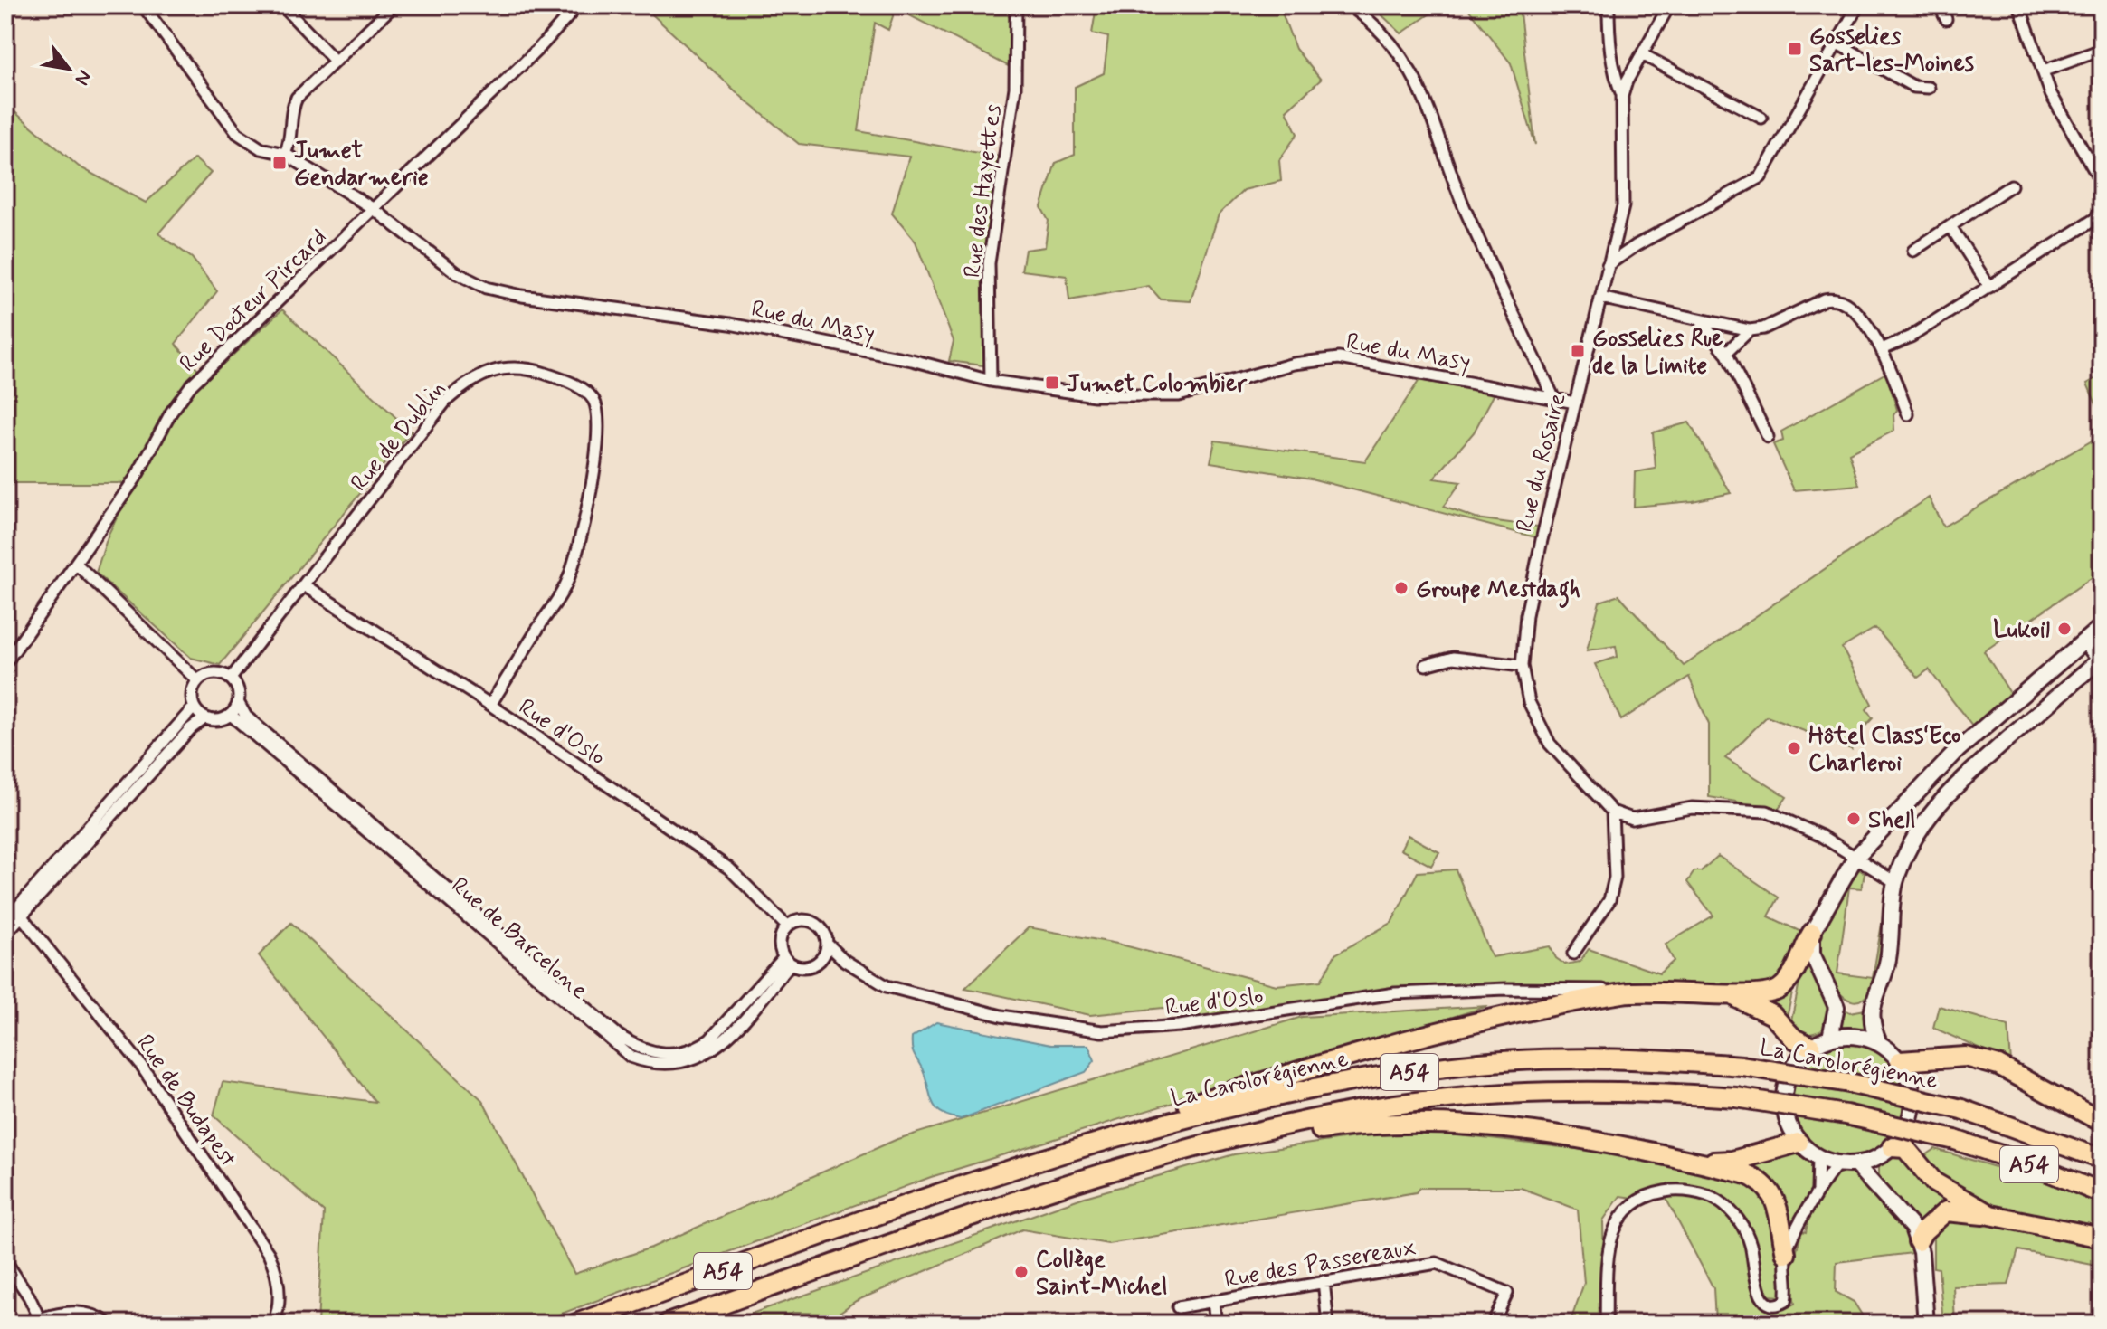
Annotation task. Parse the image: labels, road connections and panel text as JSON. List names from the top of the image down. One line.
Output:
{"streets":{"highway":["La Carolorégienne","A54"],"street":["Rue des Hayettes","Rue Docteur Pircard","Rue du Masy","Rue de Dublin","Rue du Rosaire","Rue d'Oslo","Rue de Barcelone","Rue de Budapest","Rue des Passereaux"]},"crossings":[["Rue des Hayettes","Rue du Masy"],["Rue Docteur Pircard","Rue du Masy"],["Rue du Masy","Rue du Rosaire"],["Rue de Dublin","Rue d'Oslo"],["Rue de Dublin","Rue de Barcelone"],["Rue d'Oslo","Rue de Barcelone"]],"places":{"transit":["Gosselies Sart-les-Moines","Jumet Gendarmerie","Gosselies Rue de la Limite","Jumet Colombier"],"other":["Groupe Mestdagh","Lukoil","Hôtel Class‘Eco Charleroi","Shell","Collège Saint-Michel"]},"north":"bottom right"}
